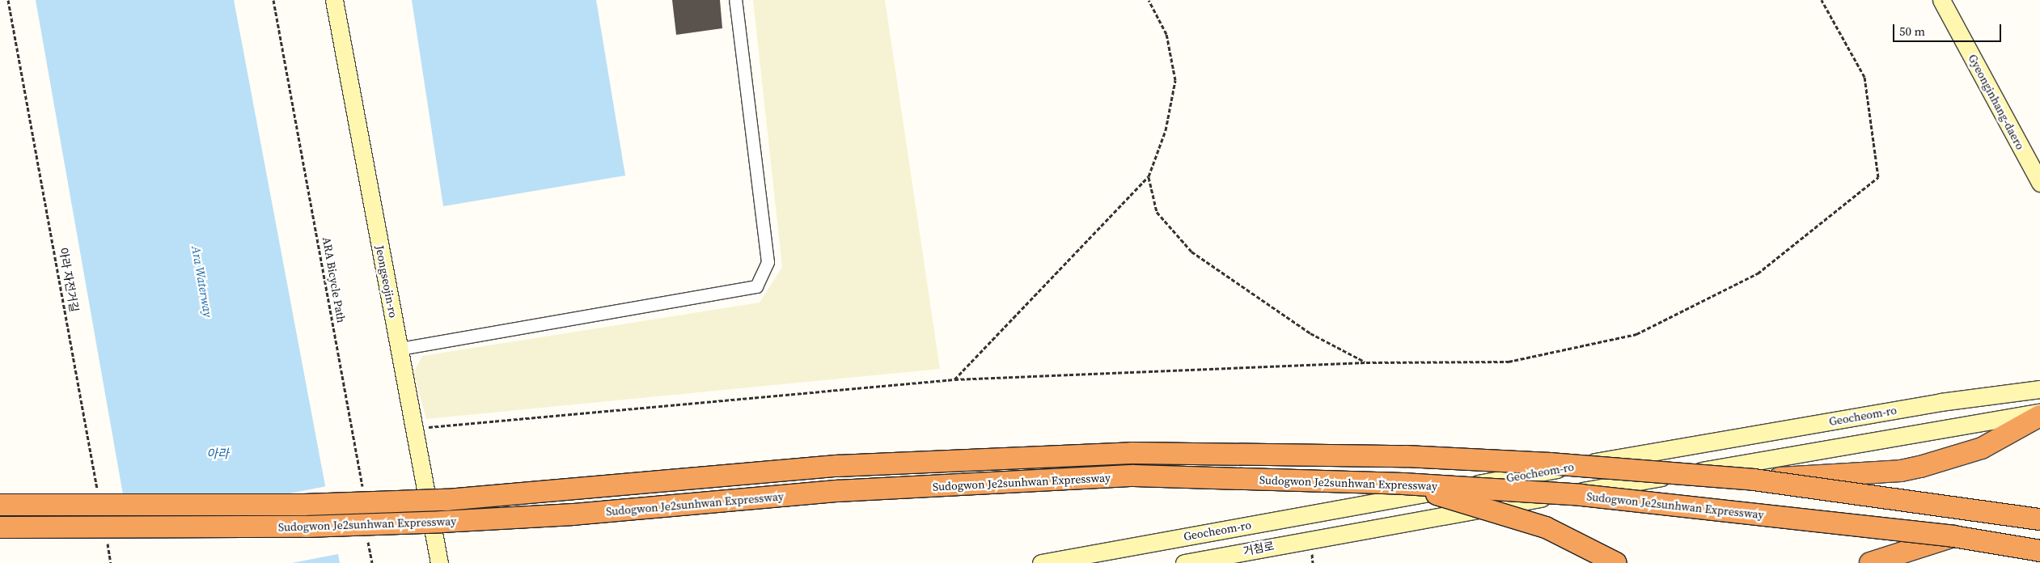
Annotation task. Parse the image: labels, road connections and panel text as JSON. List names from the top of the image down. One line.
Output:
{"streets":{"highway":["Sudogwon Je2sunhwan Expressway"],"street":["Gyeonginhang-daero","Jeongseojin-ro","Geocheom-ro"],"path":["아라 자전거길","ARA Bicycle Path"]},"water":["Ara Waterway","아라"],"scale_bar":"50 m"}
